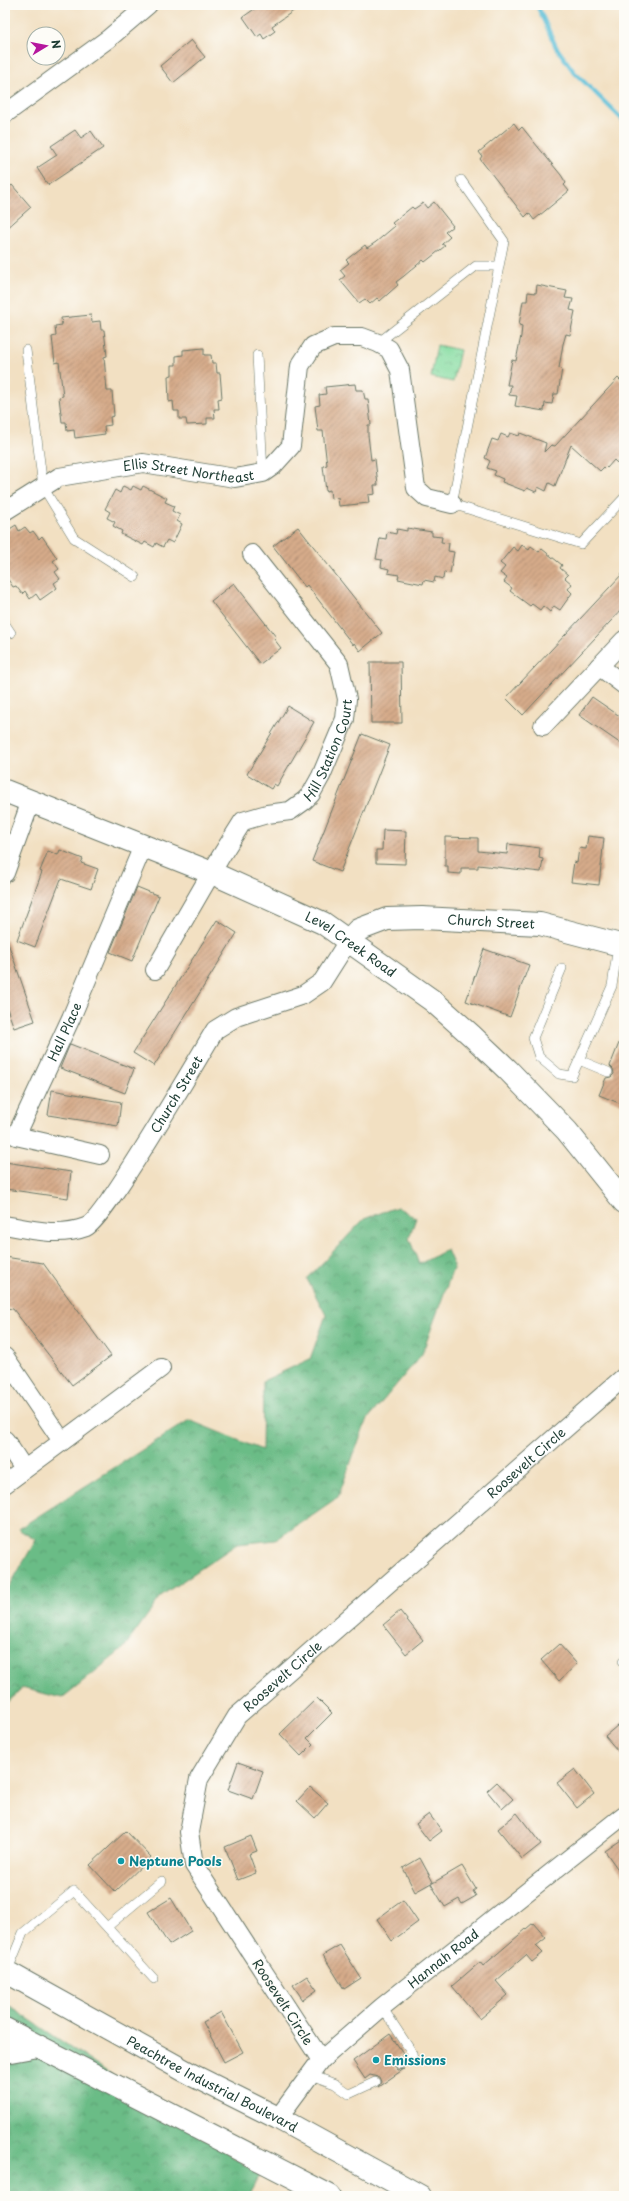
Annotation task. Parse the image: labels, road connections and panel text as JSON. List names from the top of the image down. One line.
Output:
{"streets":{"main road":["Church Street","Level Creek Road","Peachtree Industrial Boulevard"],"street":["Ellis Street Northeast","Hill Station Court","Hall Place","Roosevelt Circle","Hannah Road"]},"crossings":[["Hill Station Court","Level Creek Road"],["Church Street","Level Creek Road"],["Level Creek Road","Hall Place"],["Roosevelt Circle","Hannah Road"],["Hannah Road","Peachtree Industrial Boulevard"]],"places":["Neptune Pools","Emissions"],"north":"right"}
